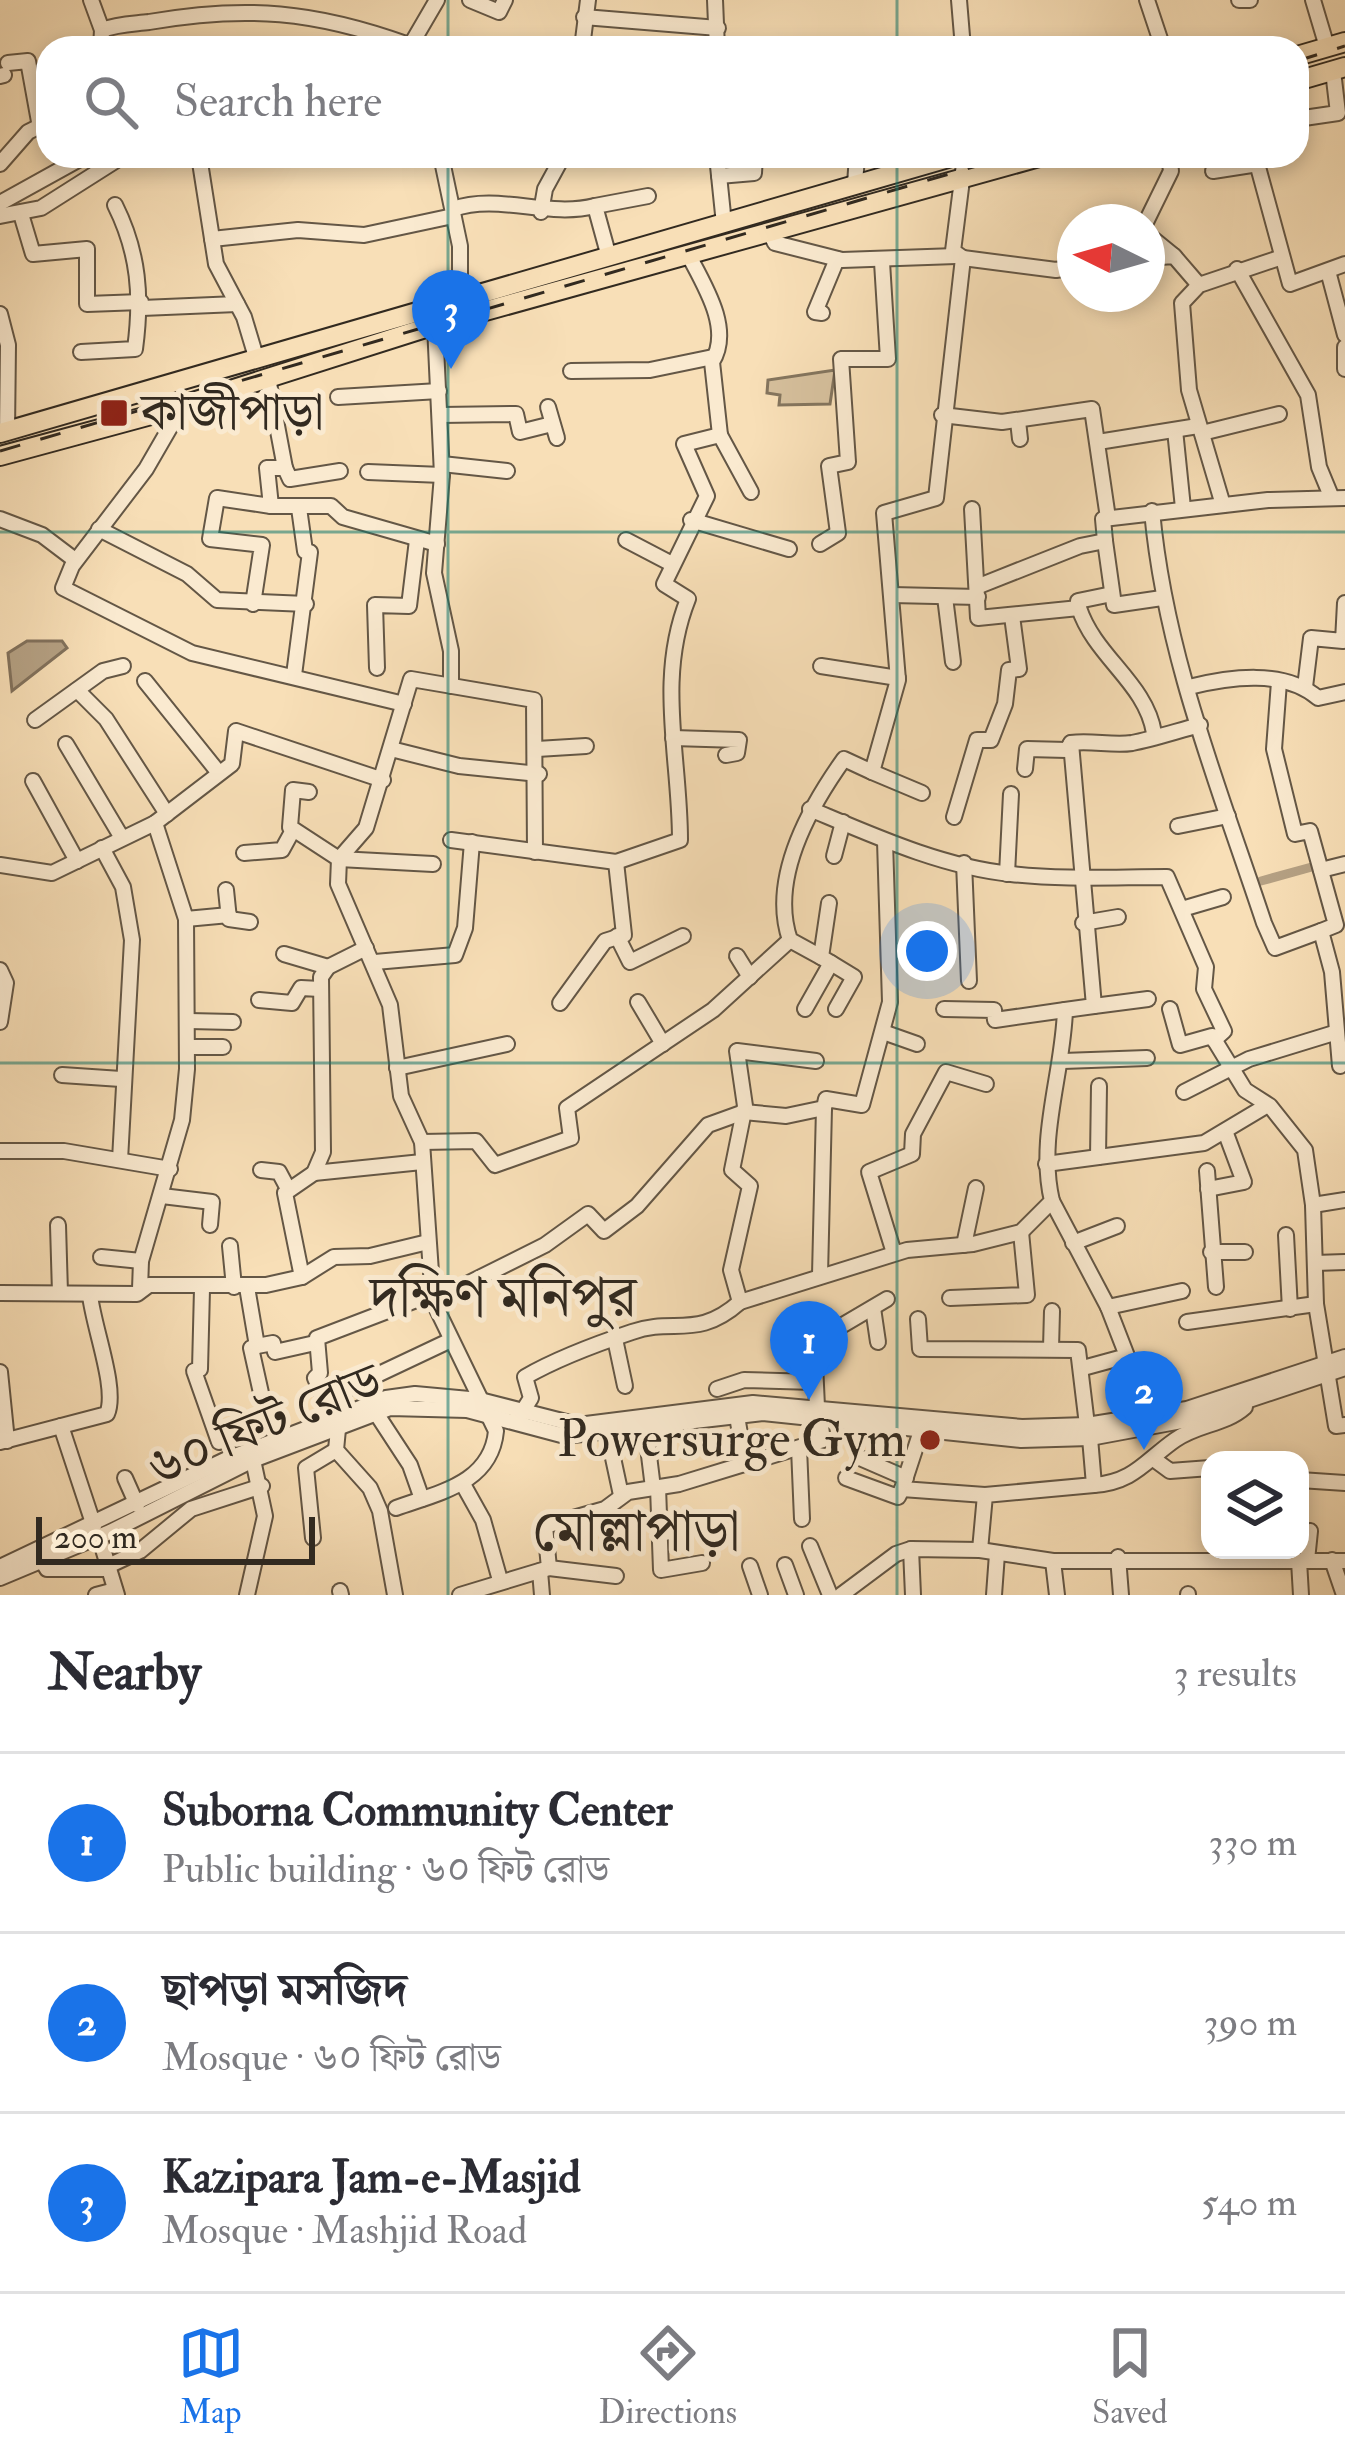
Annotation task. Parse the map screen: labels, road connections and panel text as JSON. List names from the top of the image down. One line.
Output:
{"streets":{"street":["৬০ ফিট রোড"]},"districts":["দক্ষিণ মনিপুর","মোল্লাপাড়া"],"places":{"transit":["কাজীপাড়া"],"other":["Powersurge Gym"]},"scale_bar":"200 m","north":"left","page":{"search":"Search here","pins":["3","1","2"],"scale":"200 m","heading":["Nearby","3 results"],"list":[{"mark":"1","name":"Suborna Community Center","note":"Public building · ৬০ ফিট রোড","value":"330 m"},{"mark":"2","name":"ছাপড়া মসজিদ","note":"Mosque · ৬০ ফিট রোড","value":"390 m"},{"mark":"3","name":"Kazipara Jam-e-Masjid","note":"Mosque · Mashjid Road","value":"540 m"}],"nav":["Map","Directions","Saved"]}}
